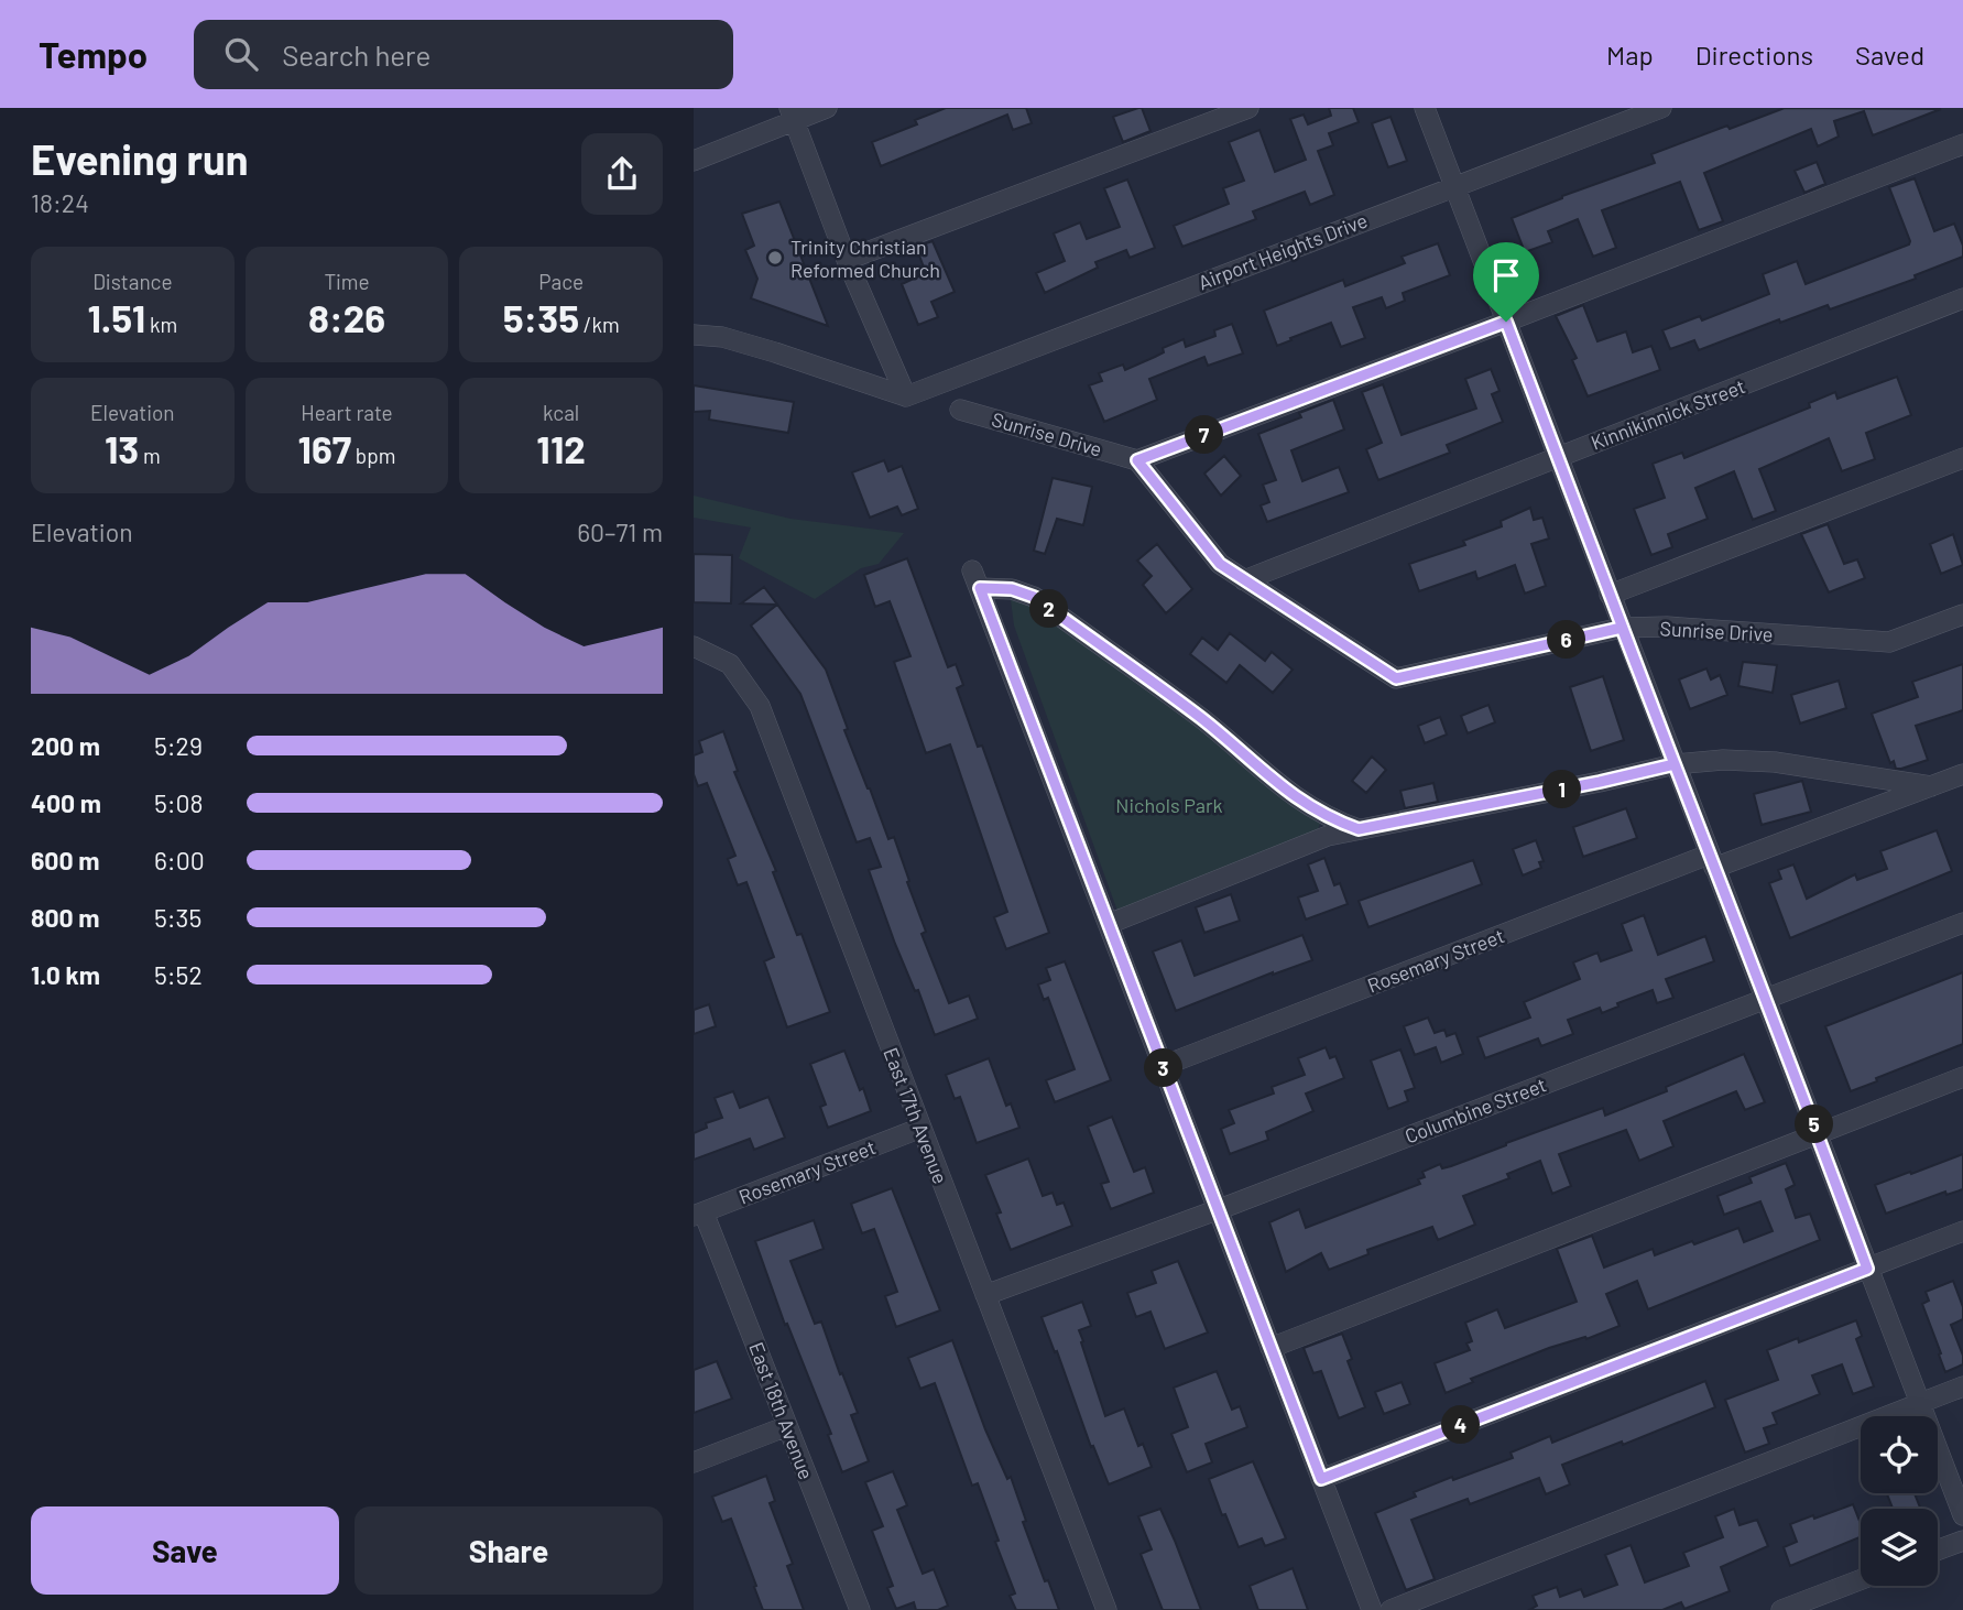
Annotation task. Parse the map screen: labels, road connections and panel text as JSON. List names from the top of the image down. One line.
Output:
{"streets":{"street":["Airport Heights Drive","Kinnikinnick Street","Sunrise Drive","Rosemary Street","Columbine Street","East 17th Avenue","East 18th Avenue"]},"crossings":[["Kinnikinnick Street","Sunrise Drive"],["Rosemary Street","East 17th Avenue"],["Rosemary Street","East 18th Avenue"],["Columbine Street","East 17th Avenue"]],"parks":["Nichols Park"],"places":["Trinity Christian Reformed Church"],"page":{"header":"Tempo","search":"Search here","nav":["Map","Directions","Saved"],"heading":["Evening run","18:24"],"stats":[["Distance","1.51 km"],["Time","8:26"],["Pace","5:35 /km"],["Elevation","13 m"],["Heart rate","167 bpm"],["kcal","112"]],"pins":["7","2","6","1","3","5","4"],"chart":["Elevation","60–71 m"],"list":[{"name":"200 m","note":"5:29"},{"name":"400 m","note":"5:08"},{"name":"600 m","note":"6:00"},{"name":"800 m","note":"5:35"},{"name":"1.0 km","note":"5:52"}],"buttons":["Save","Share"]}}
